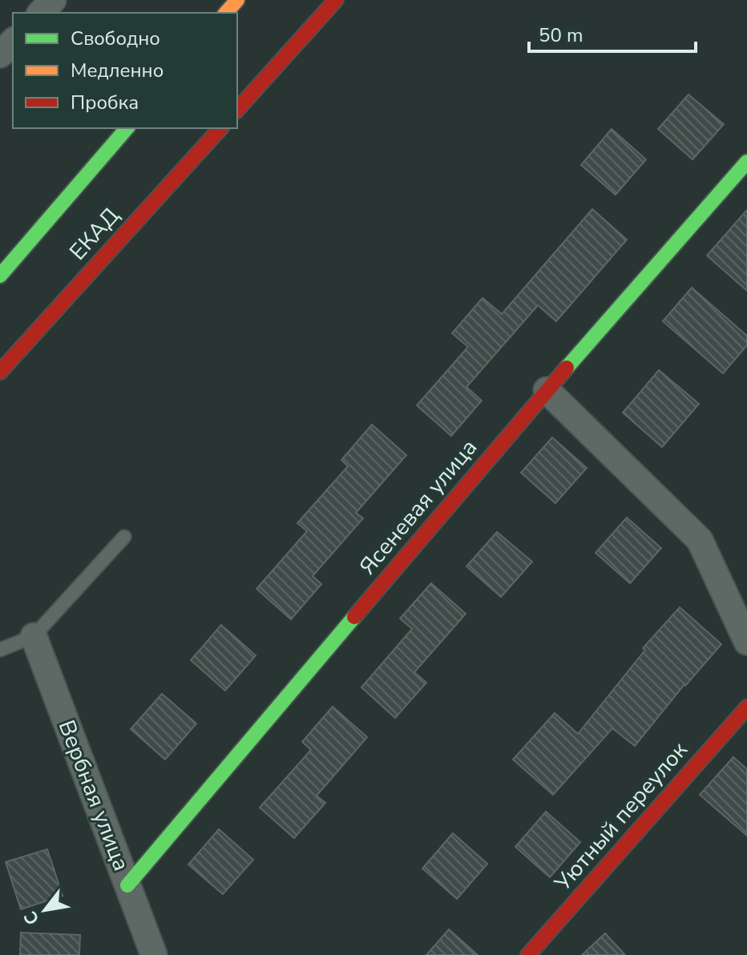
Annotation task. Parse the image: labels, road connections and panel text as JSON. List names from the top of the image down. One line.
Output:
{"streets":{"main road":["ЕКАД","Ясеневая улица","Уютный переулок"],"street":["Вербная улица"]},"crossings":[["Ясеневая улица","Вербная улица"]],"legend":["Свободно","Медленно","Пробка"],"scale_bar":"50 m","north":"bottom left"}
